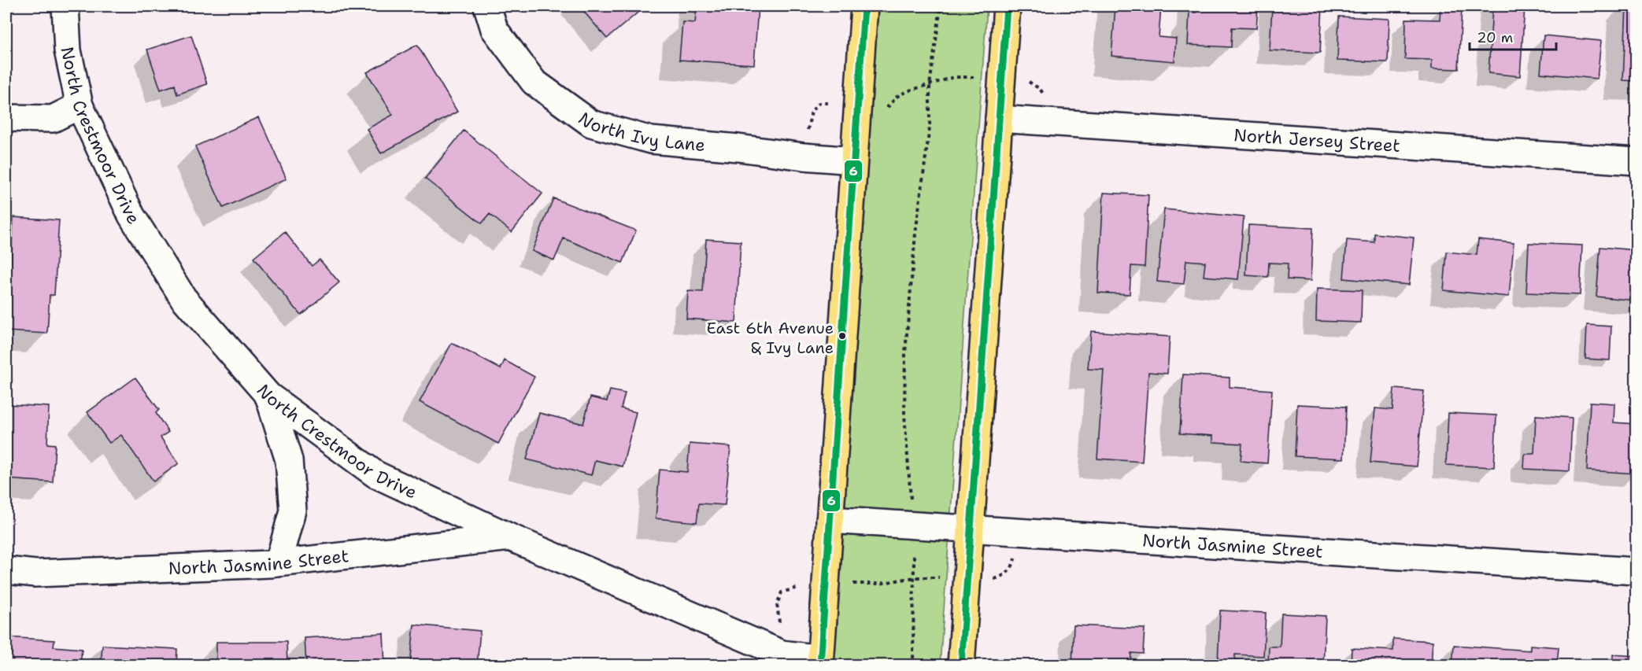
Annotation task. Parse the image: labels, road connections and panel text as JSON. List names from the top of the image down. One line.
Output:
{"streets":{"street":["North Ivy Lane","North Crestmoor Drive","North Jersey Street","North Jasmine Street"]},"crossings":[["North Crestmoor Drive","North Jasmine Street"]],"places":["East 6th Avenue & Ivy Lane"],"lines":["transit line 6"],"scale_bar":"20 m"}
